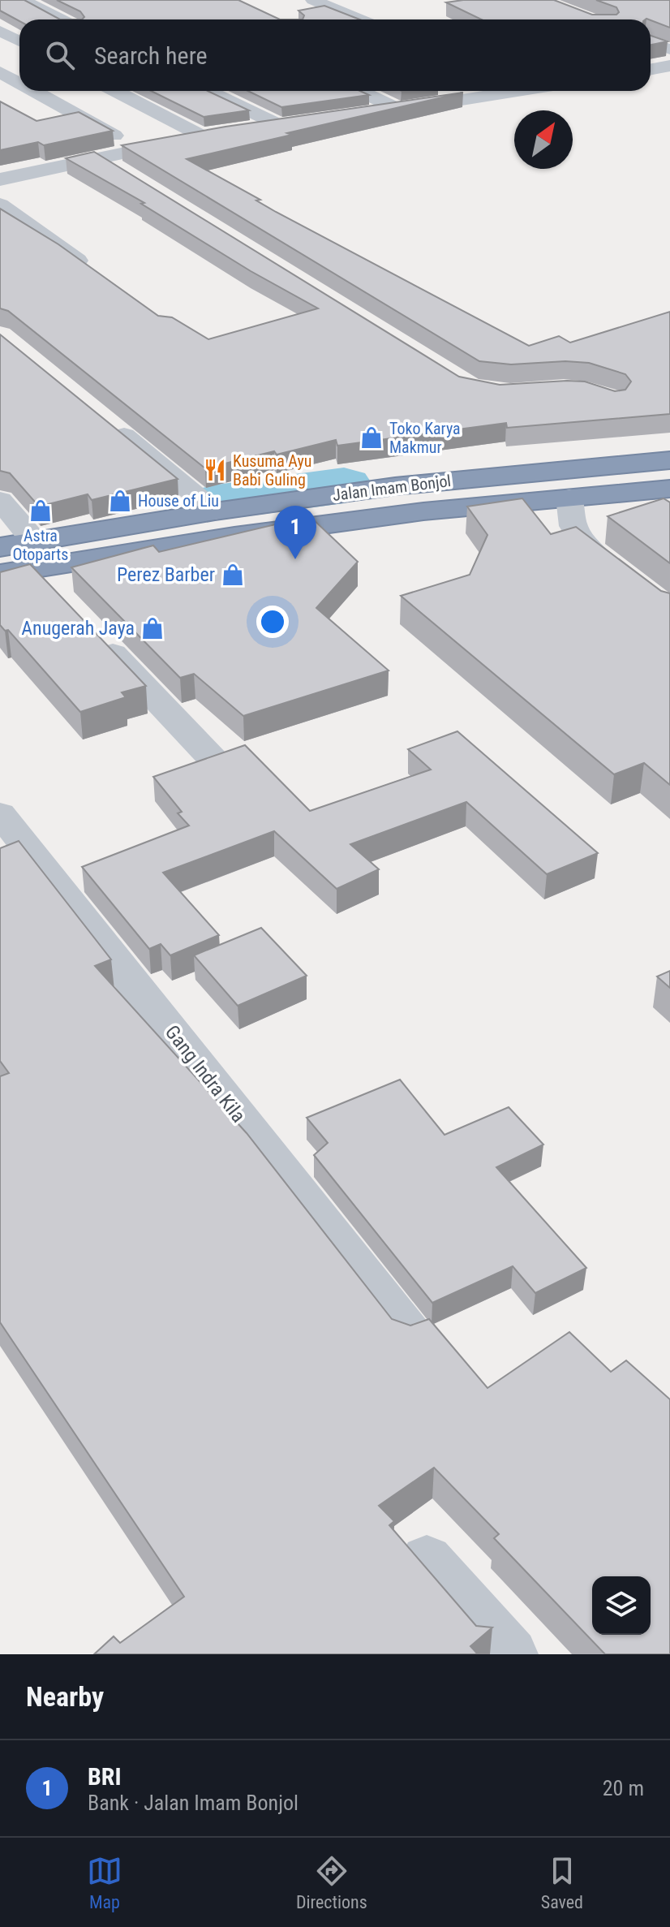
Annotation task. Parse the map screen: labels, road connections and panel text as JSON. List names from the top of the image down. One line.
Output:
{"streets":{"highway":["Jalan Imam Bonjol"],"street":["Gang Indra Kila"]},"places":{"shop":["Toko Karya Makmur","House of Liu","Astra Otoparts","Perez Barber","Anugerah Jaya"],"restaurant":["Kusuma Ayu Babi Guling"]},"north":"top right","page":{"search":"Search here","pins":"1","heading":"Nearby","list":[{"mark":"1","name":"BRI","note":"Bank · Jalan Imam Bonjol","value":"20 m"}],"nav":["Map","Directions","Saved"]}}
